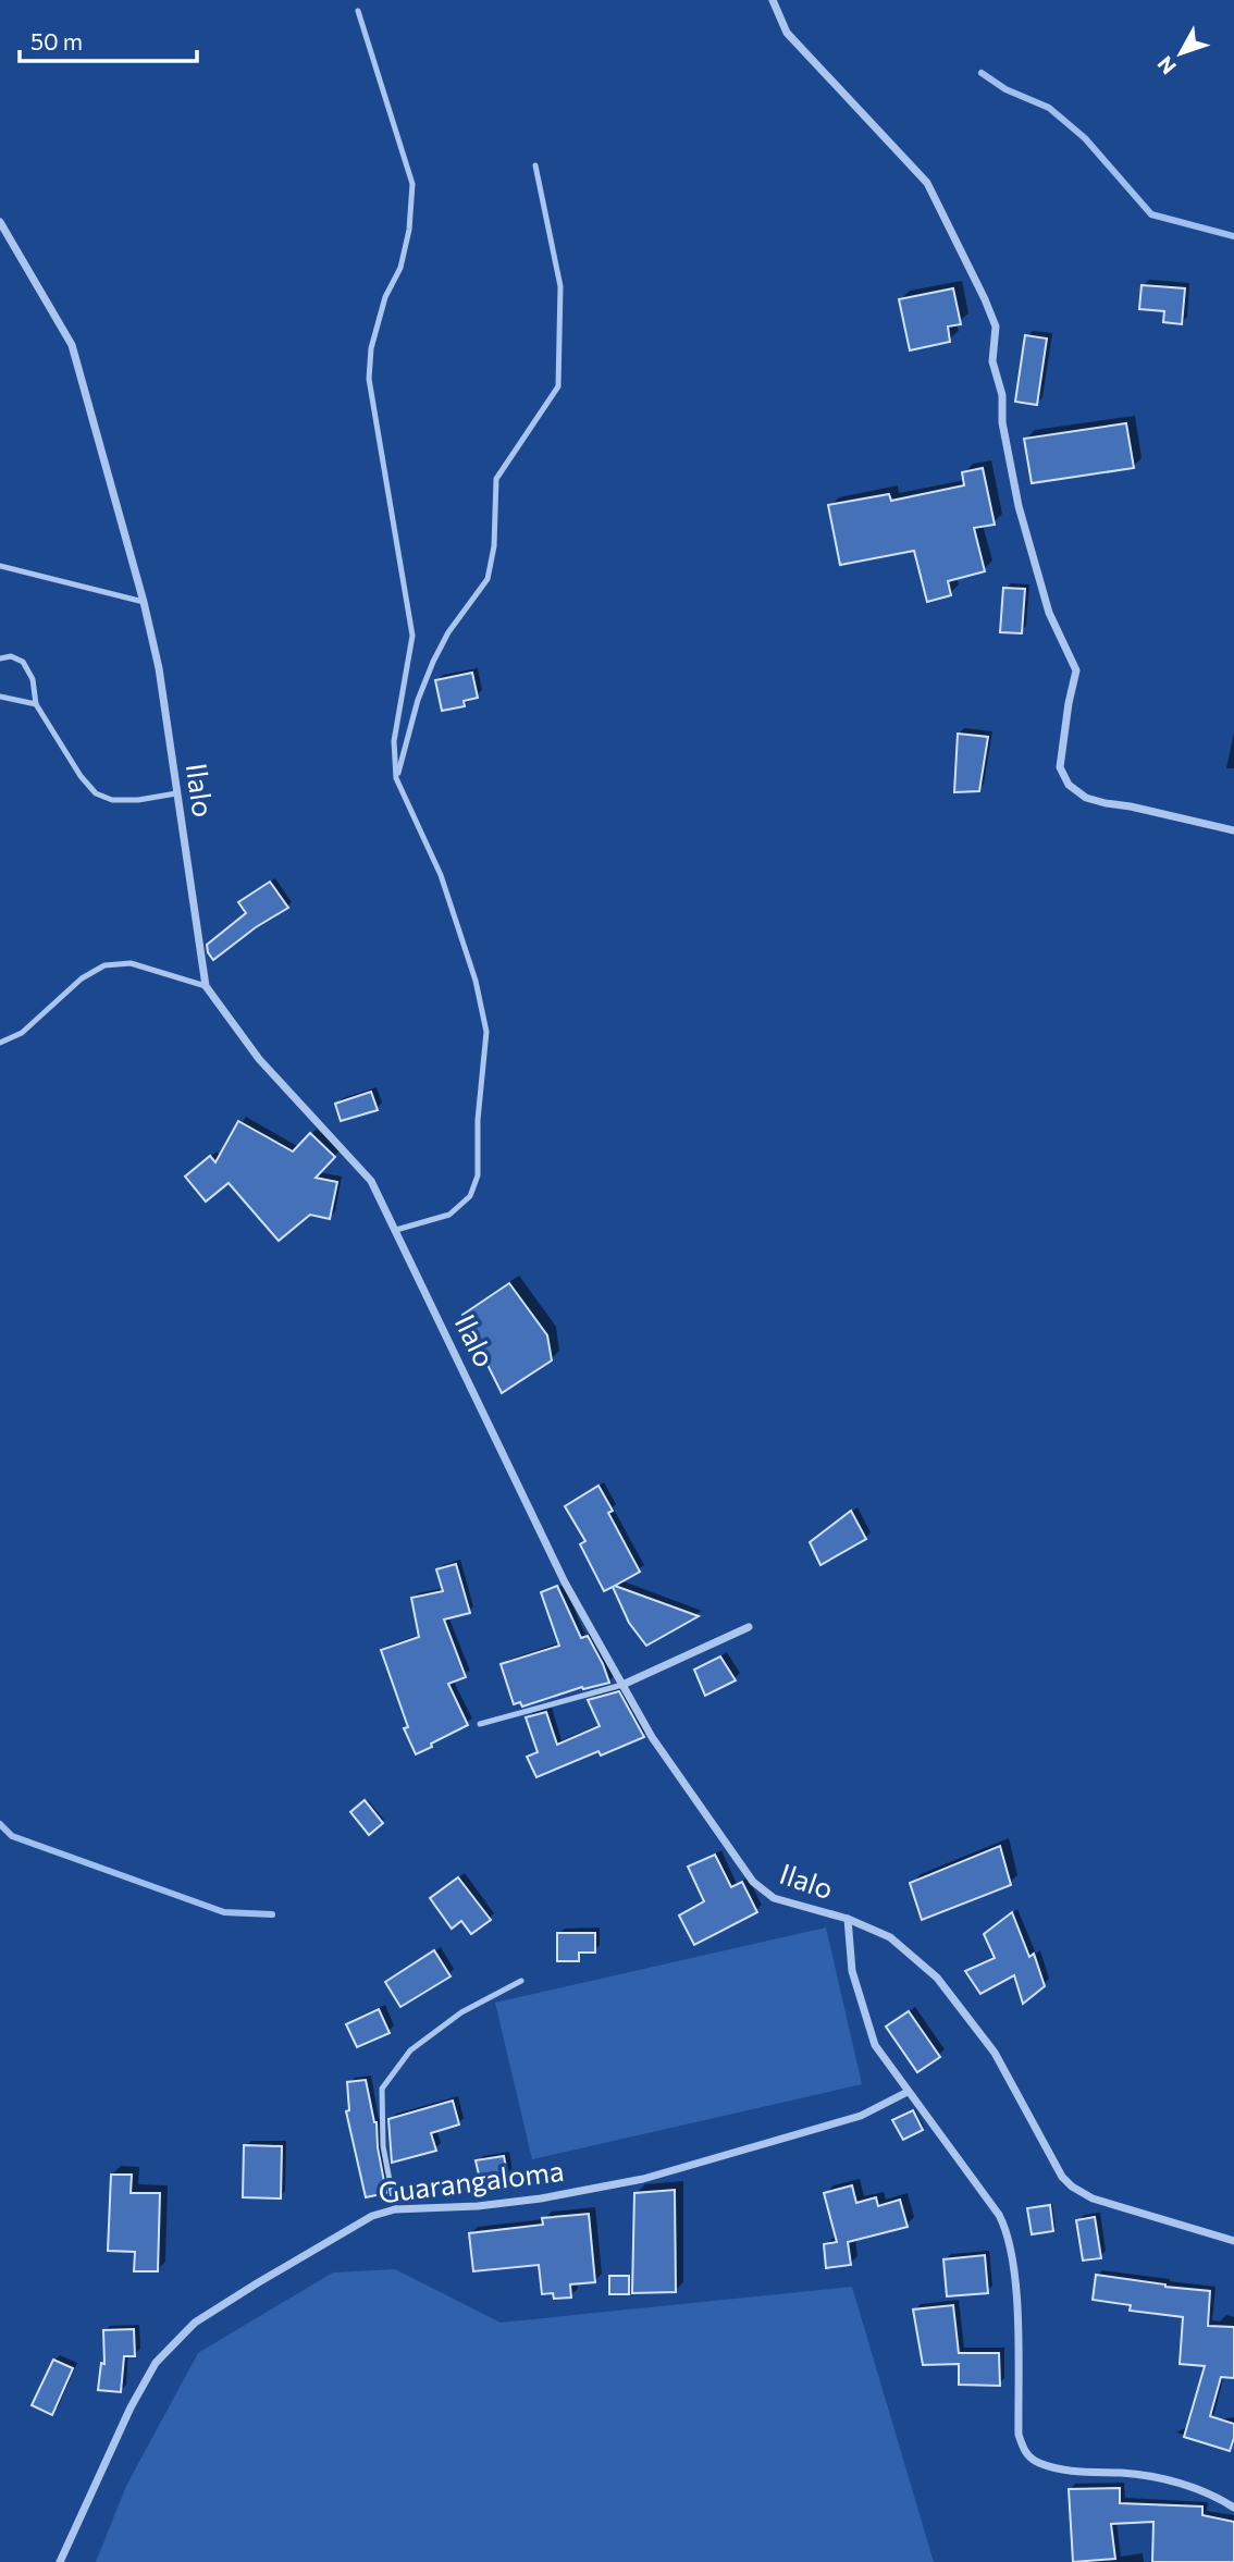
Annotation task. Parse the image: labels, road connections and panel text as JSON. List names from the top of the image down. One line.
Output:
{"streets":{"street":["Ilalo","Guarangaloma"]},"scale_bar":"50 m","north":"bottom left"}
